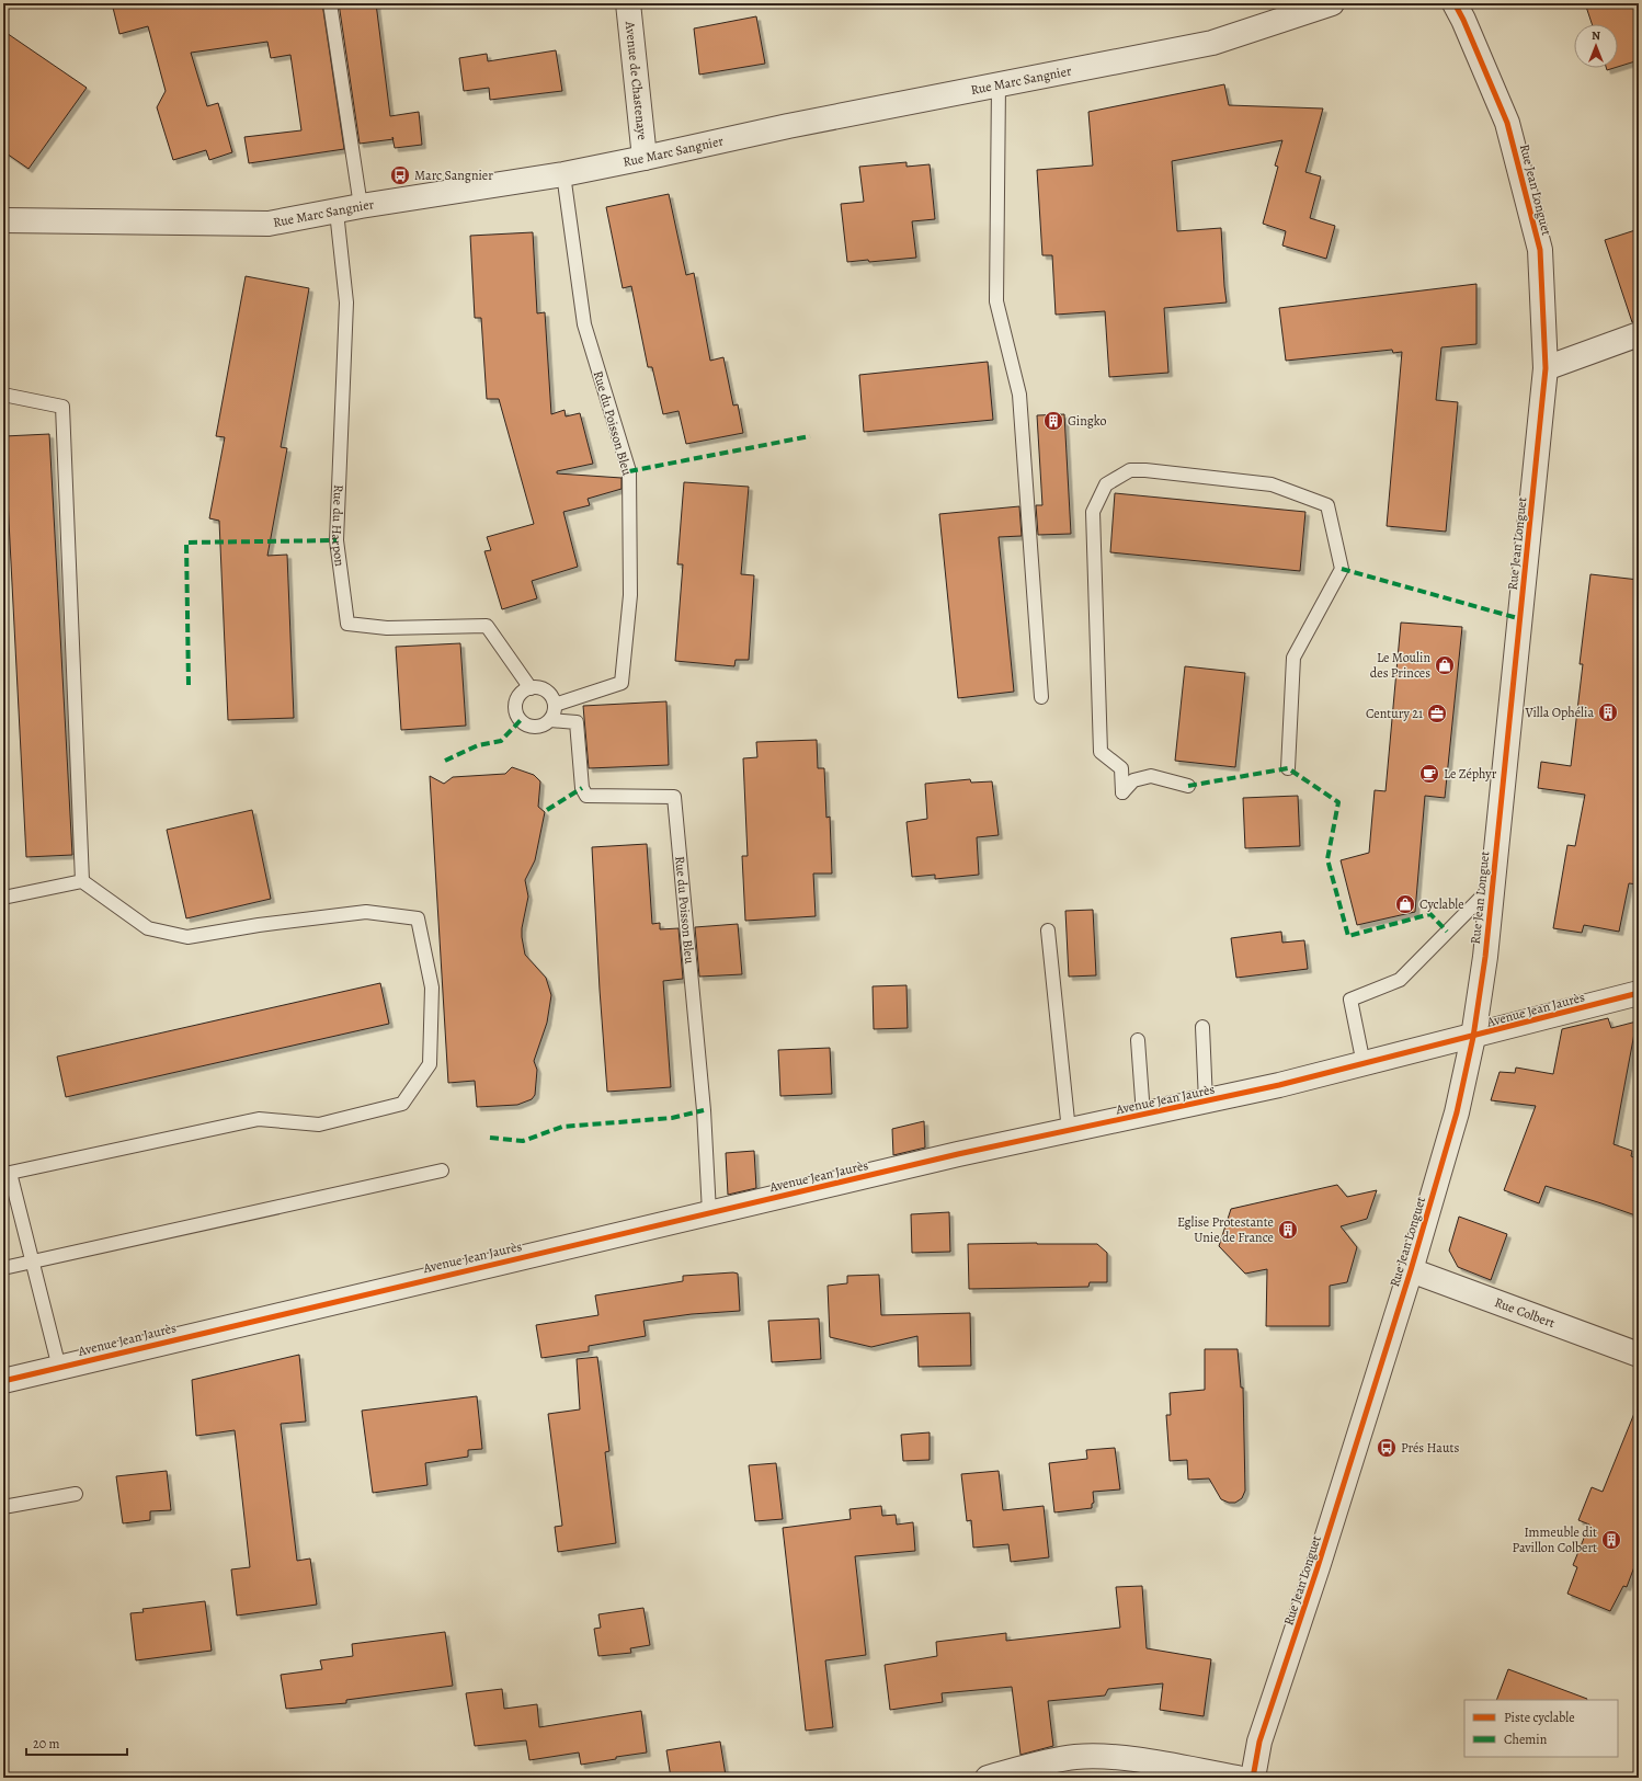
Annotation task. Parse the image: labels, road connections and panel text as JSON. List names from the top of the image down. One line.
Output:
{"streets":{"street":["Rue Marc Sangnier","Avenue de Chastenaye","Rue Jean Longuet","Avenue Jean Jaurès","Rue Colbert"],"lane":["Rue du Poisson Bleu","Rue du Harpon"]},"crossings":[["Rue Marc Sangnier","Avenue de Chastenaye"],["Rue Marc Sangnier","Rue du Poisson Bleu"],["Rue Marc Sangnier","Rue du Harpon"],["Rue Jean Longuet","Avenue Jean Jaurès"],["Rue Jean Longuet","Rue Colbert"],["Rue du Poisson Bleu","Rue du Harpon"],["Rue du Poisson Bleu","Avenue Jean Jaurès"]],"places":{"bus stop":["Marc Sangnier","Prés Hauts"],"building":["Gingko","Villa Ophélia","Eglise Protestante Unie de France","Immeuble dit Pavillon Colbert"],"shop":["Le Moulin des Princes","Cyclable"],"office":["Century 21"],"cafe":["Le Zéphyr"]},"legend":["Piste cyclable","Chemin"],"scale_bar":"20 m","north":"top"}
